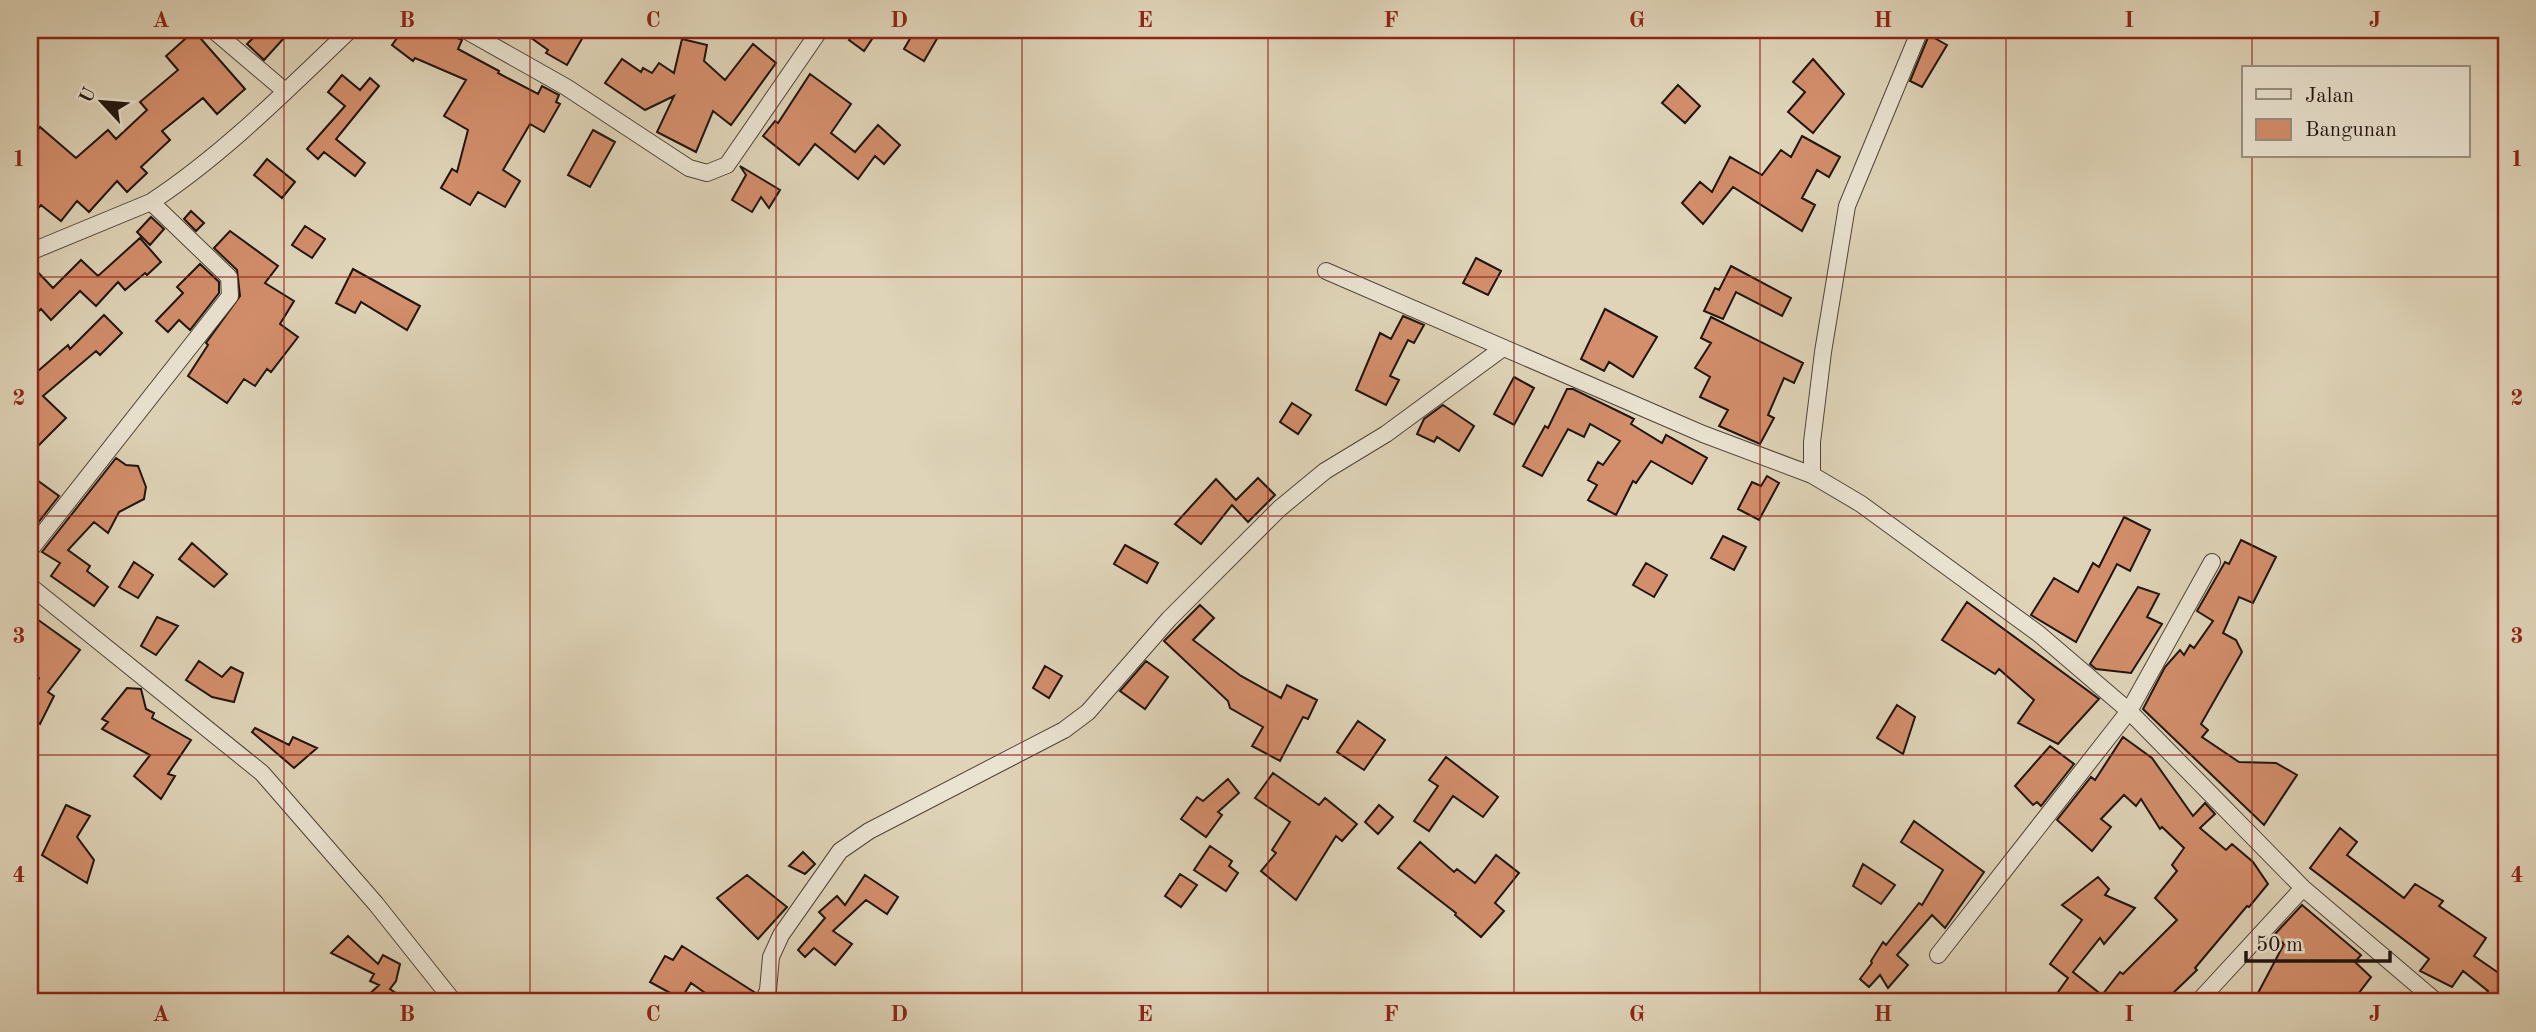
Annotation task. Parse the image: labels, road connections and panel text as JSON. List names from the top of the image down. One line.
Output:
{"legend":["Jalan","Bangunan"],"scale_bar":"50 m","north":"top left","grid":{"columns":["A","B","C","D","E","F","G","H","I","J"],"rows":["1","2","3","4"]}}
